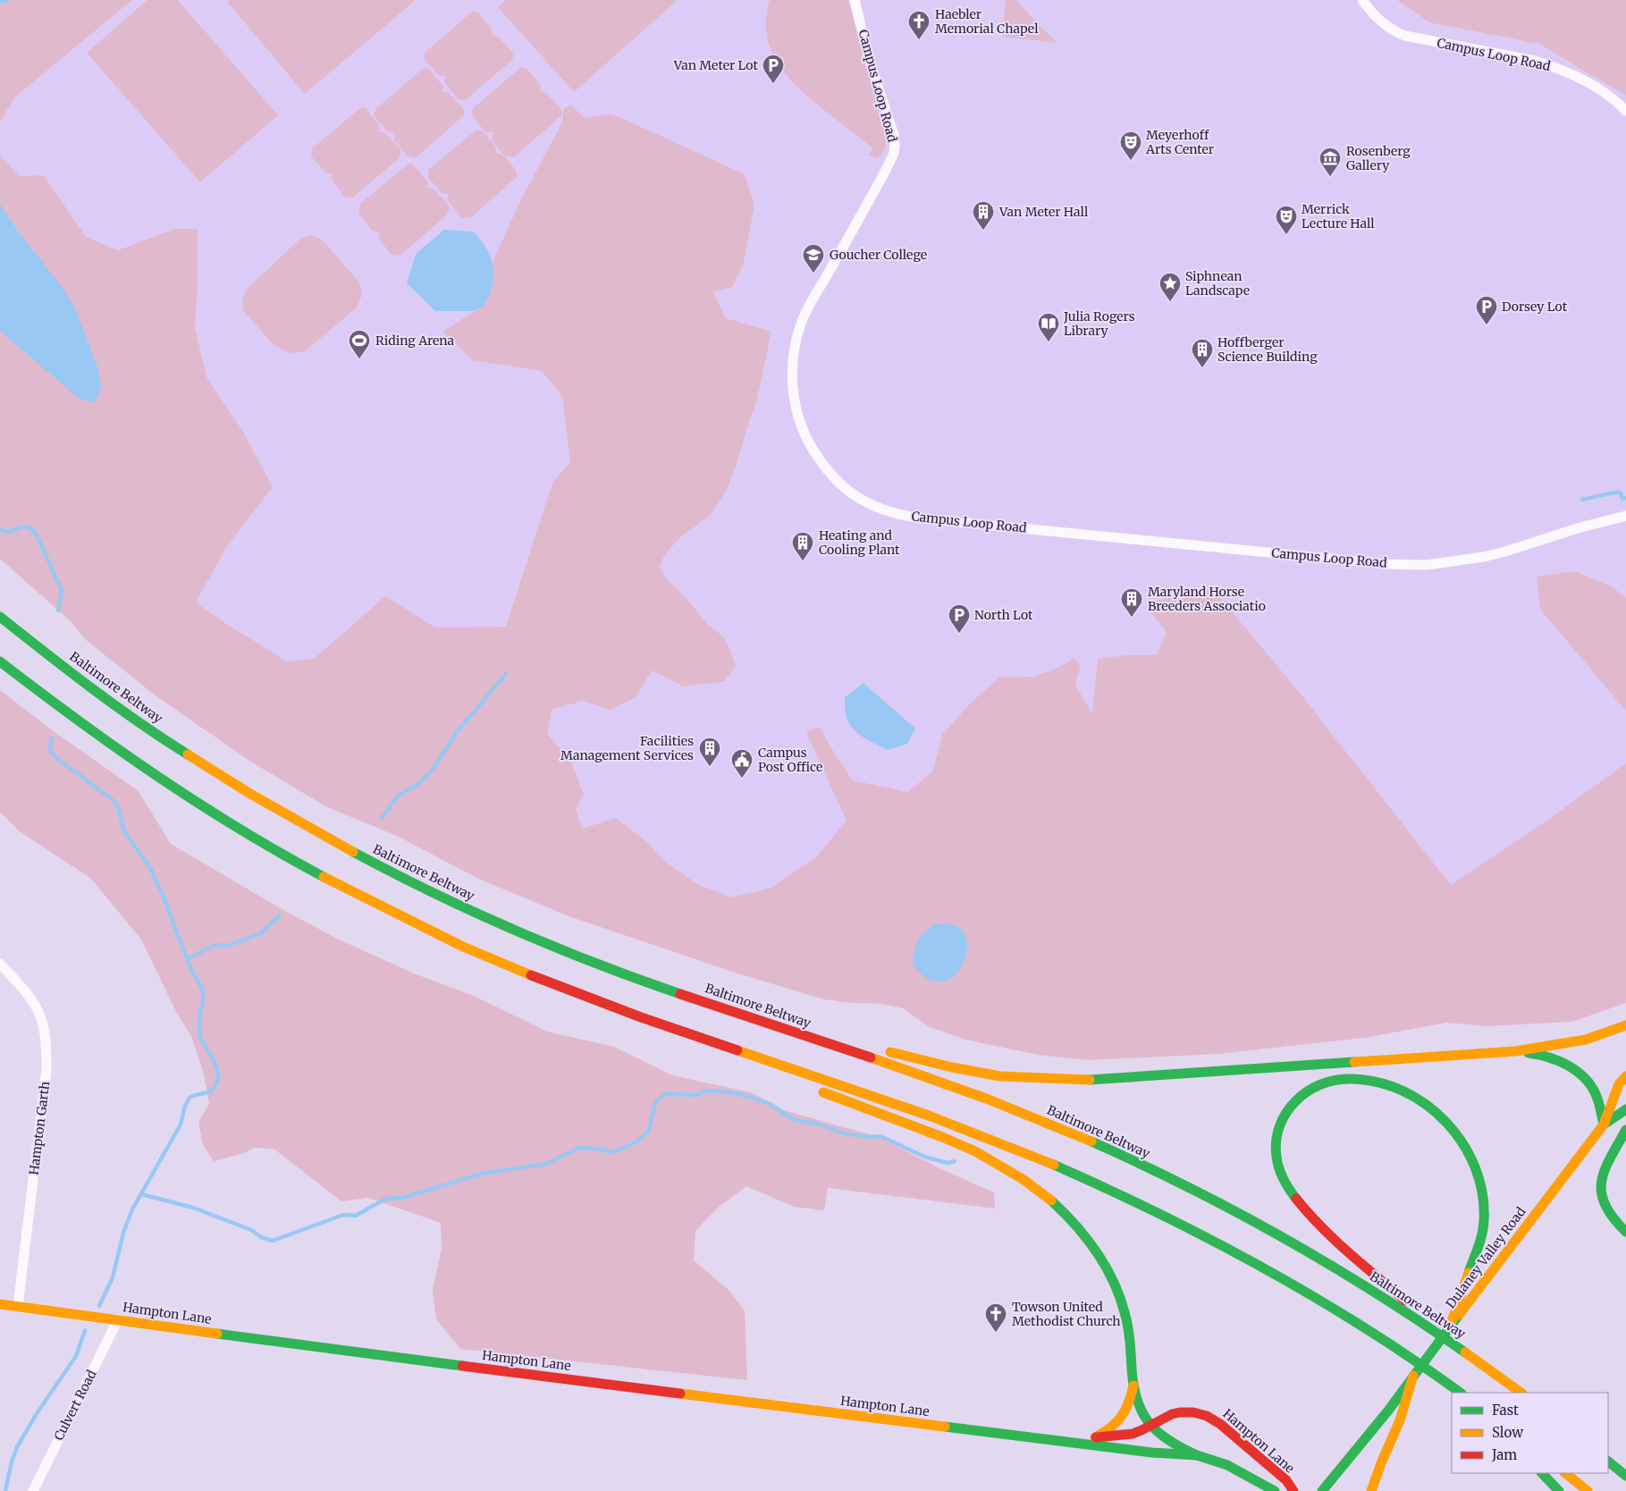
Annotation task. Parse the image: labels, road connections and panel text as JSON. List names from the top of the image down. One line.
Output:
{"streets":{"main road":["Baltimore Beltway","Dulaney Valley Road","Hampton Lane"],"street":["Campus Loop Road","Hampton Garth","Culvert Road"]},"crossings":[["Hampton Garth","Hampton Lane"],["Hampton Lane","Culvert Road"]],"places":{"church":["Haebler Memorial Chapel","Towson United Methodist Church"],"parking":["Van Meter Lot","Dorsey Lot","North Lot"],"theatre":["Meyerhoff Arts Center","Merrick Lecture Hall"],"museum":["Rosenberg Gallery"],"building":["Van Meter Hall","Hoffberger Science Building","Heating and Cooling Plant","Maryland Horse Breeders Associatio","Facilities Management Services"],"school or university":["Goucher College"],"place":["Siphnean Landscape"],"library":["Julia Rogers Library"],"sports":["Riding Arena"],"public building":["Campus Post Office"]},"legend":["Fast","Slow","Jam"]}
